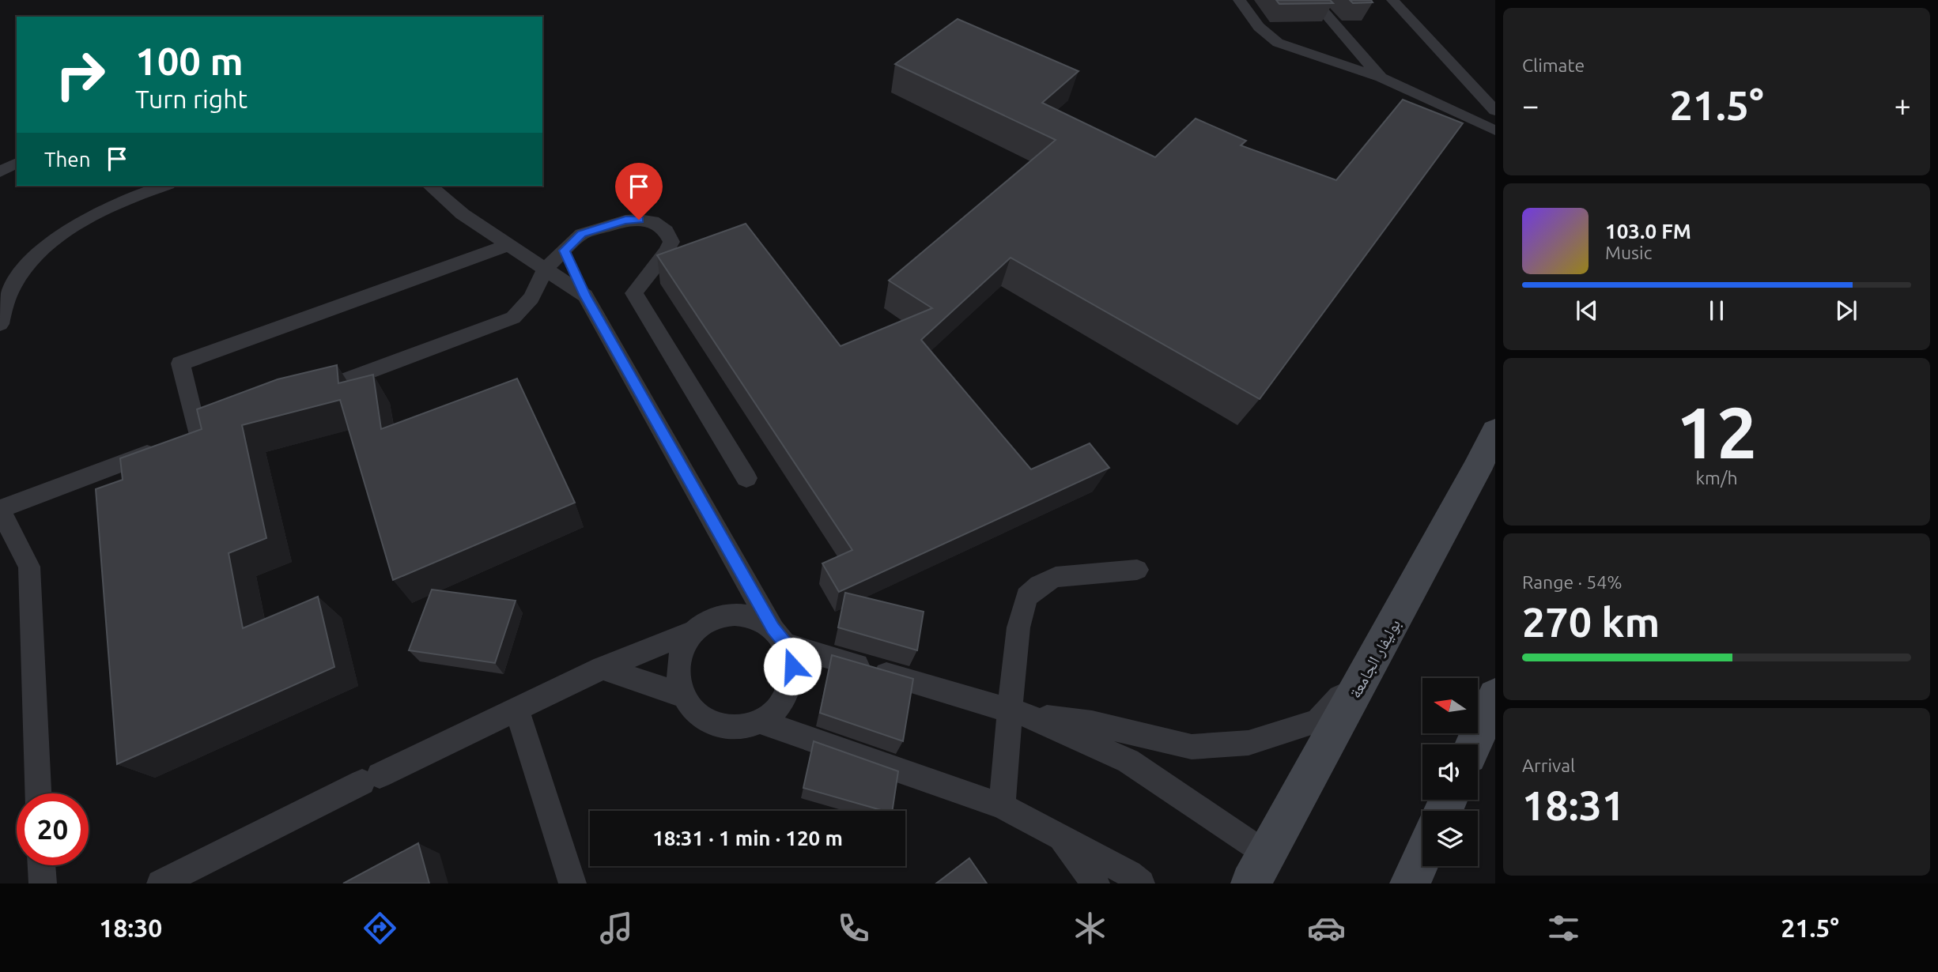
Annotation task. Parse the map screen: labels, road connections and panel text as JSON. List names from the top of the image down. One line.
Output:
{"streets":{"street":["بوليفار الجامعة"]},"north":"left","page":{"tile":["Climate",["12","km/h"],["Range · 54%","270 km"],["Arrival","18:31"]],"turn":["100 m","Turn right"],"heat":["−","21.5°","+"],"then":"Then","song":["103.0 FM","Music"],"limit":"20","trip":"18:31 · 1 min · 120 m","tabs":["18:30","21.5°"]}}
